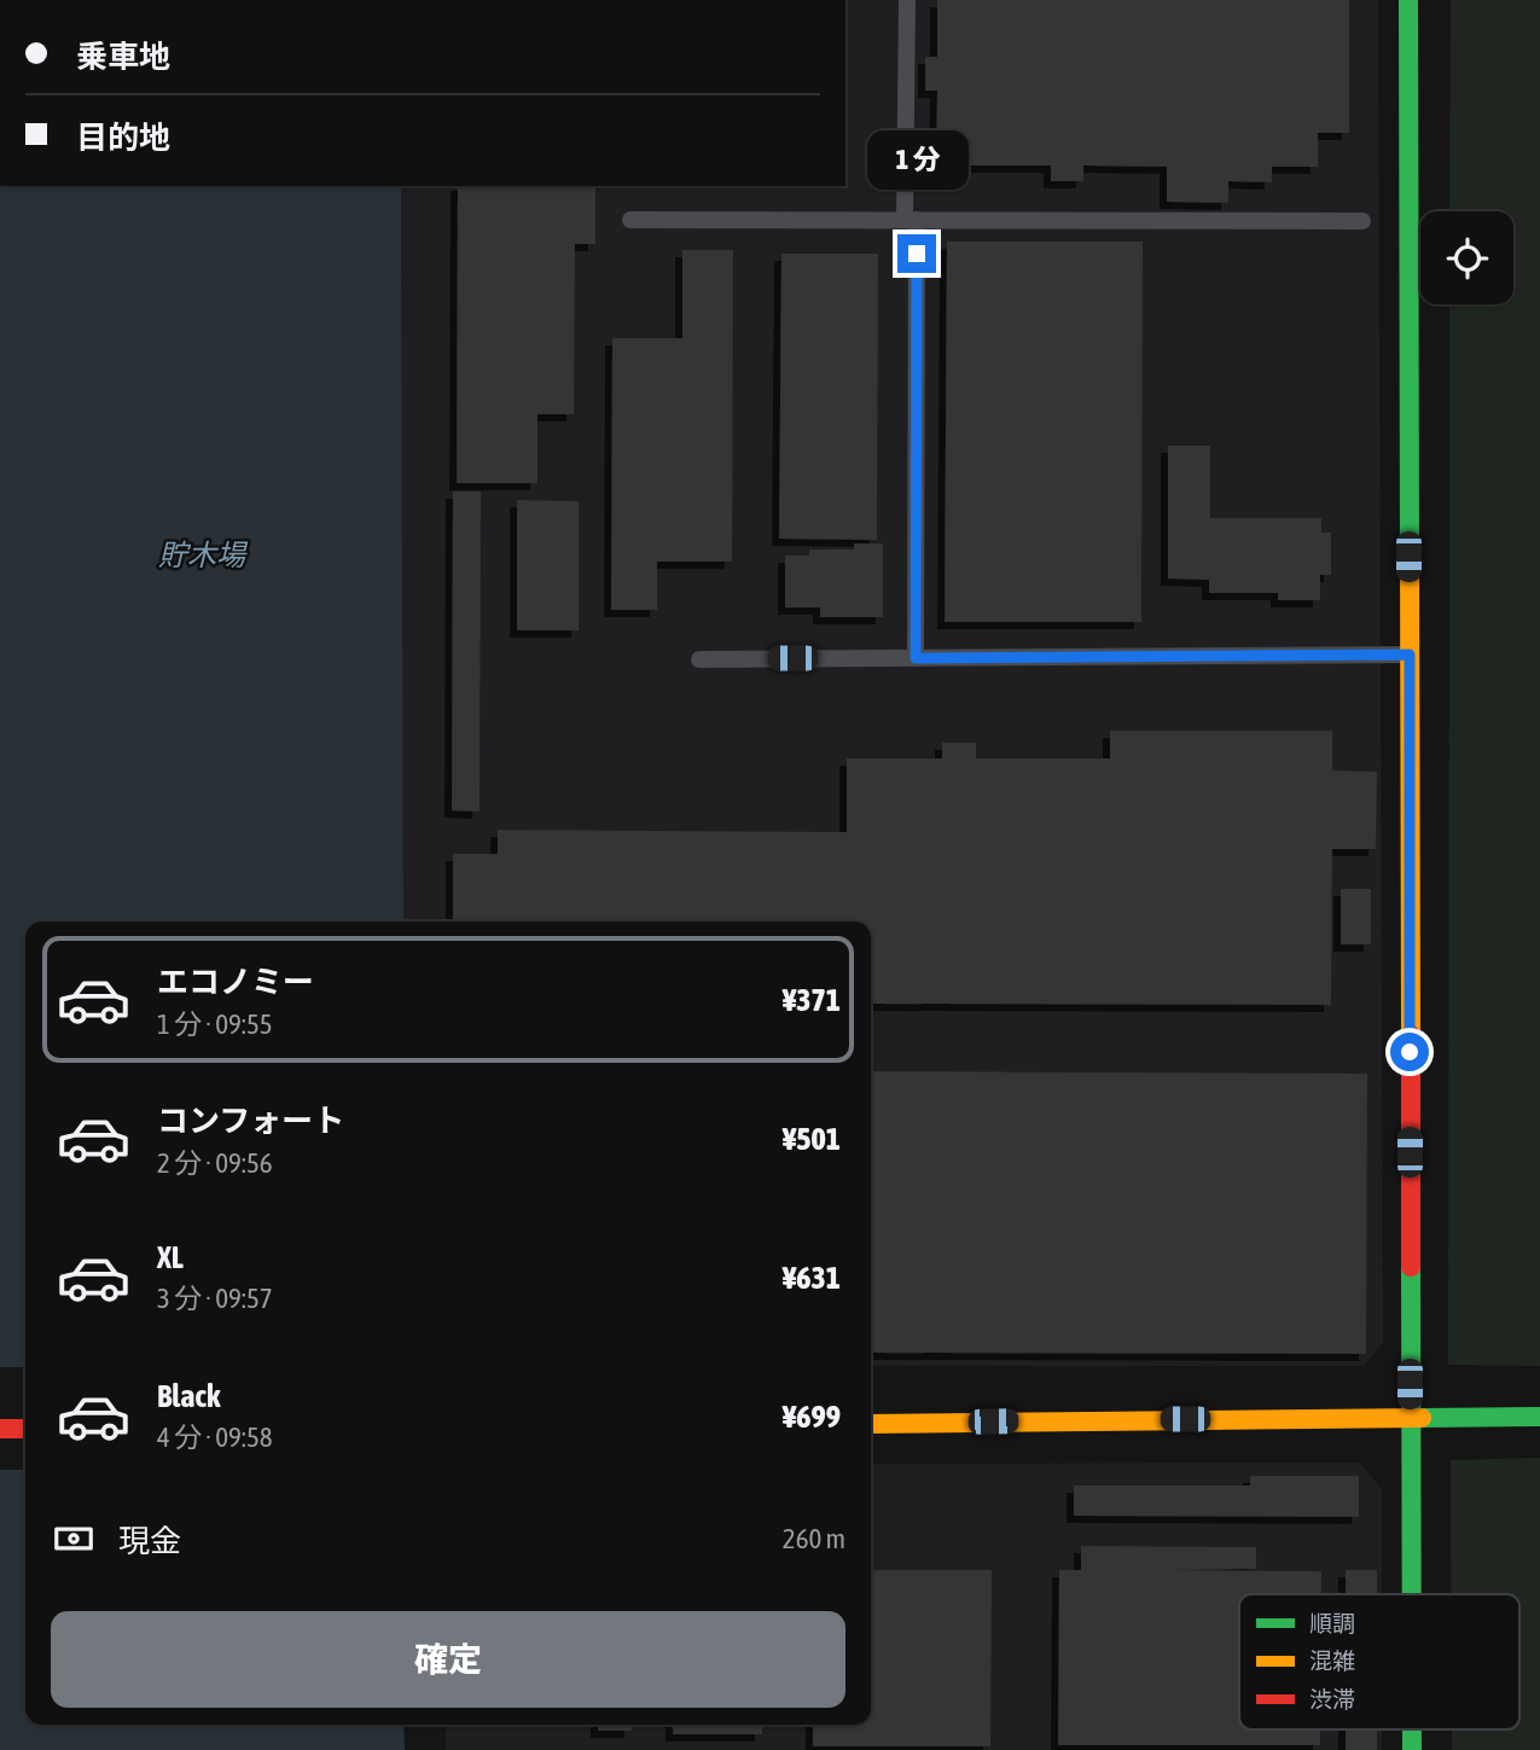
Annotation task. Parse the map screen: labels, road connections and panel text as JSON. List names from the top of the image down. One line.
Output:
{"water":["貯木場"],"legend":["順調","混雑","渋滞"],"page":{"banner":["乗車地","目的地"],"bubble":"1 分","list":[{"name":"エコノミー","note":"1 分 · 09:55","value":"¥371"},{"name":"コンフォート","note":"2 分 · 09:56","value":"¥501"},{"name":"XL","note":"3 分 · 09:57","value":"¥631"},{"name":"Black","note":"4 分 · 09:58","value":"¥699"}],"pay":["現金","260 m"],"buttons":"確定"}}
